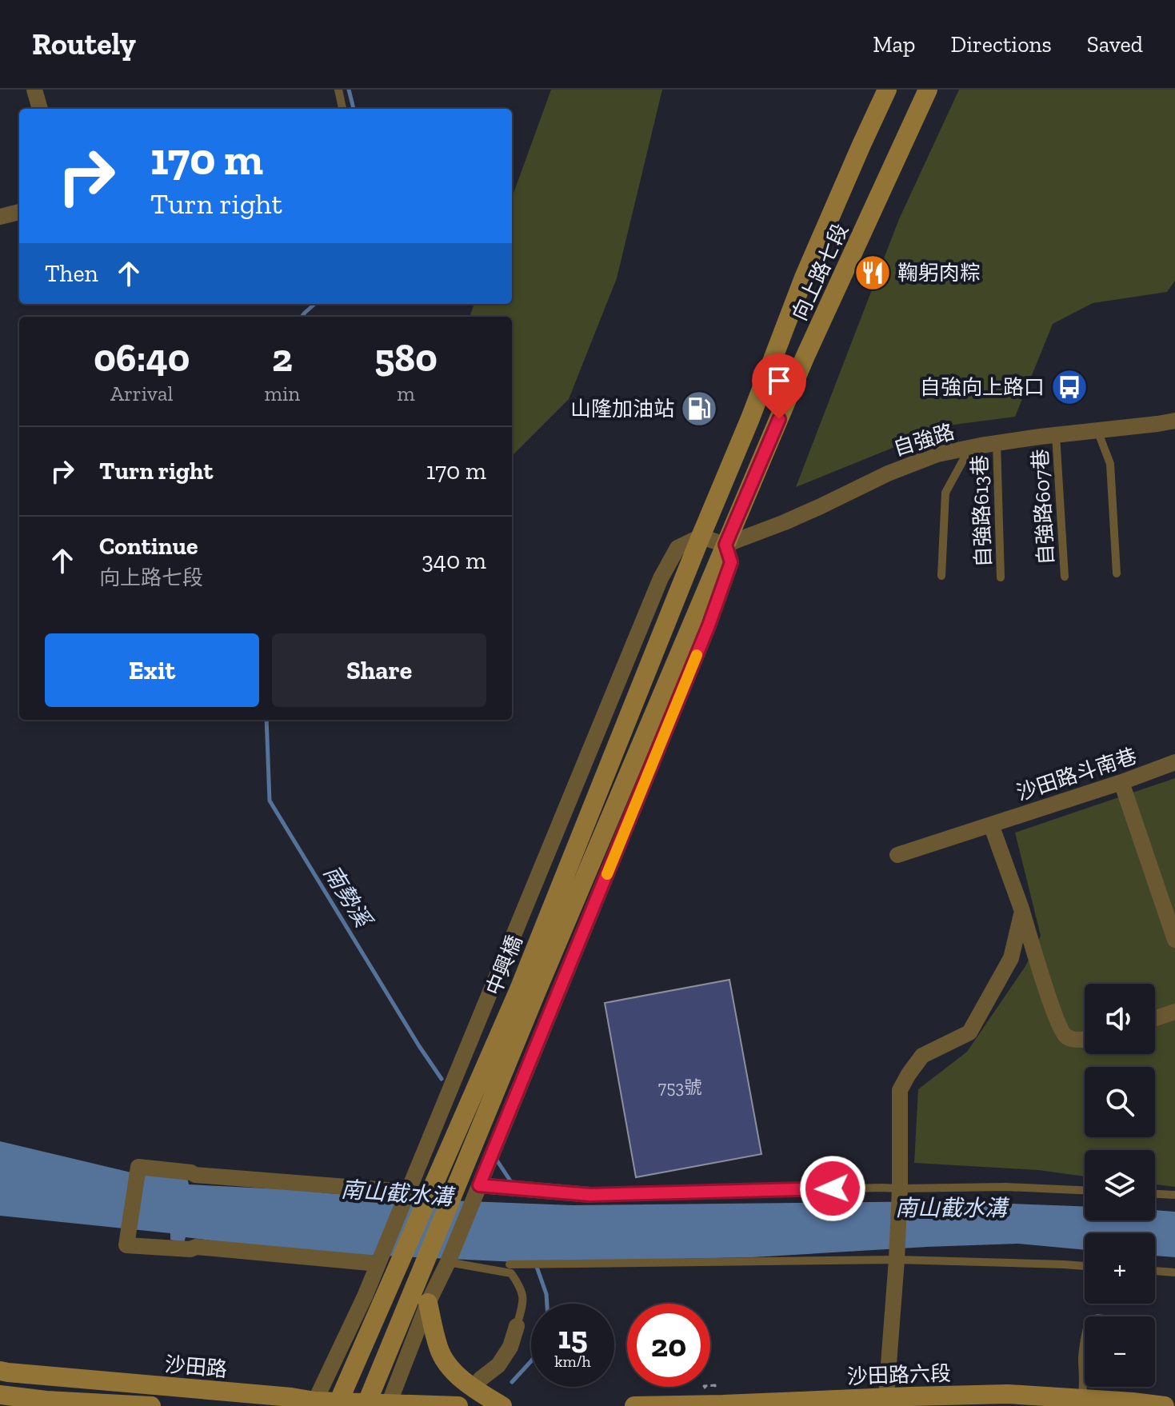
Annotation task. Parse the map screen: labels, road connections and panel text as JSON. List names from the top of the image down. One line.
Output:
{"streets":{"main road":["向上路七段","中興橋","沙田路","沙田路六段"],"street":["自強路","沙田路斗南巷"],"lane":["自強路607巷","自強路613巷"]},"crossings":[["向上路七段","自強路"],["向上路七段","中興橋"],["自強路","自強路607巷"],["自強路","自強路613巷"],["自強路","中興橋"]],"water":["南勢溪","南山截水溝"],"places":{"restaurant":["鞠躬肉粽"],"bus stop":["自強向上路口"],"fuel station":["山隆加油站"]},"house_numbers":["753號"],"page":{"header":"Routely","nav":["Map","Directions","Saved"],"turn":["170 m","Turn right"],"then":"Then","eta":["06:40","Arrival","2","min","580","m"],"list":[{"name":"Turn right","value":"170 m"},{"name":"Continue","note":"向上路七段","value":"340 m"}],"buttons":["Exit","Share"],"map_buttons":["+","−"],"speed":"15 km/h","limit":"20"}}
